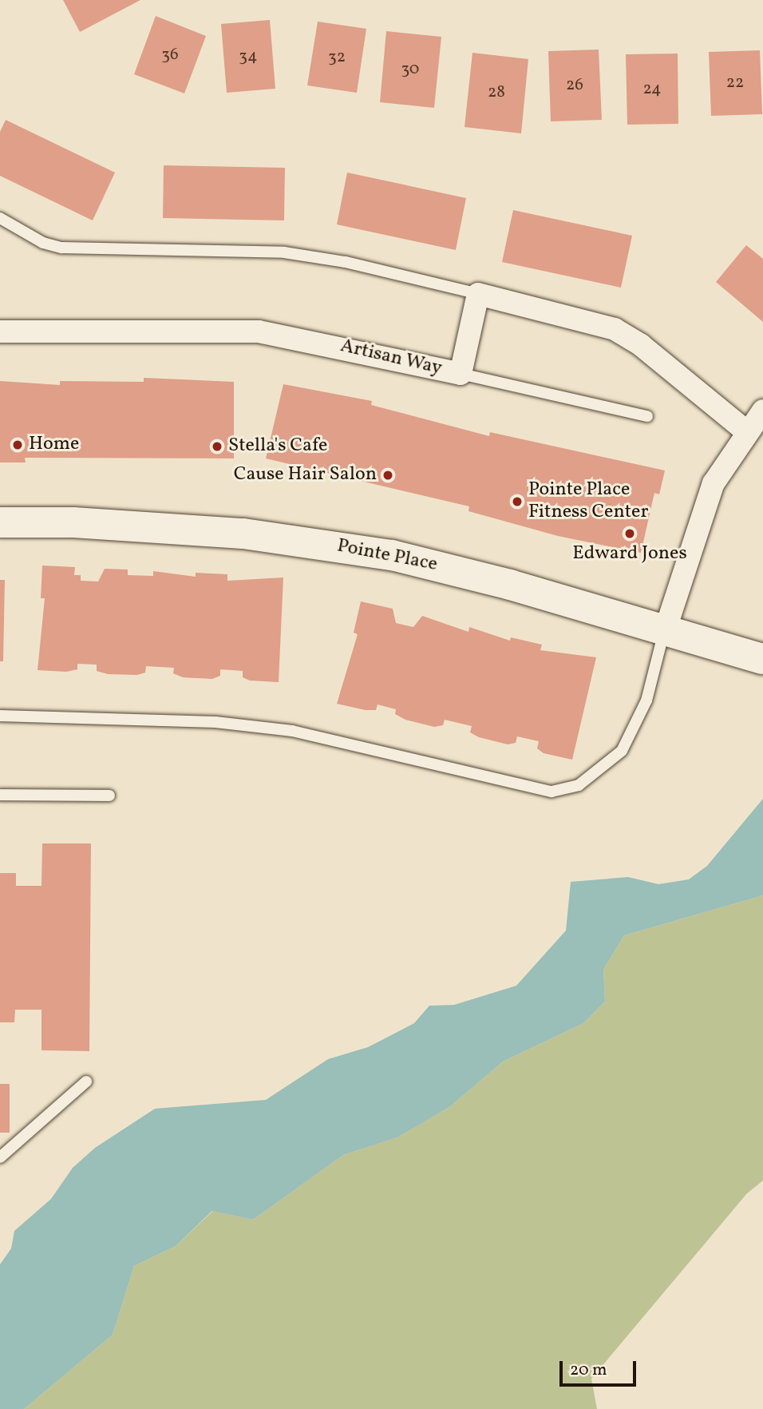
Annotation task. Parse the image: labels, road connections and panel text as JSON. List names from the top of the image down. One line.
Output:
{"streets":{"street":["Artisan Way","Pointe Place"]},"places":["Home","Stella's Cafe","Cause Hair Salon","Pointe Place Fitness Center","Edward Jones"],"house_numbers":["36","34","32","30","22","26","24","28"],"scale_bar":"20 m"}
